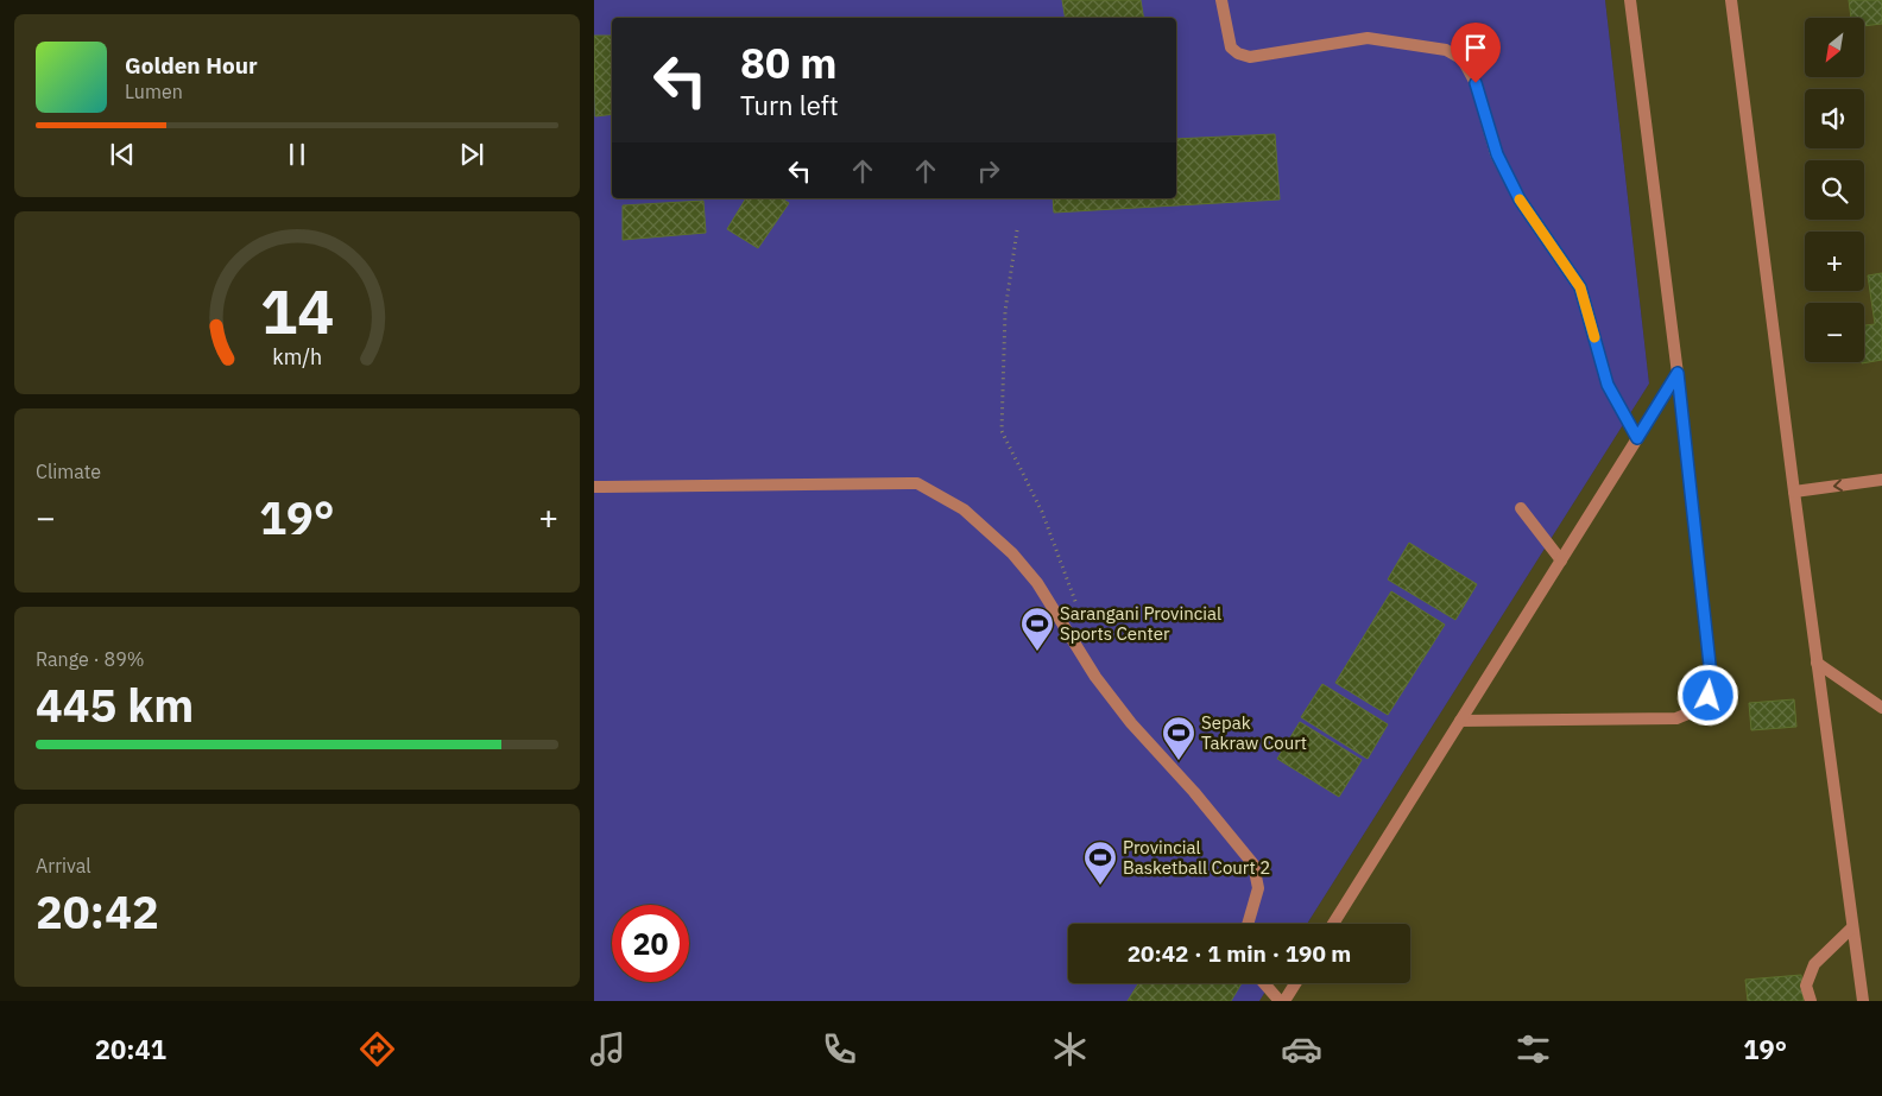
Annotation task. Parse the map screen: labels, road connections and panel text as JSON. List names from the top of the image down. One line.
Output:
{"places":{"sports":["Sarangani Provincial Sports Center","Sepak Takraw Court","Provincial Basketball Court 2"]},"north":"bottom left","page":{"map_buttons":["+","−"],"turn":["80 m","Turn left"],"song":["Golden Hour","Lumen"],"tile":["Climate",["Range · 89%","445 km"],["Arrival","20:42"]],"heat":["−","19°","+"],"limit":"20","trip":"20:42 · 1 min · 190 m","tabs":["20:41","19°"],"gauge":["14","km/h"]}}
